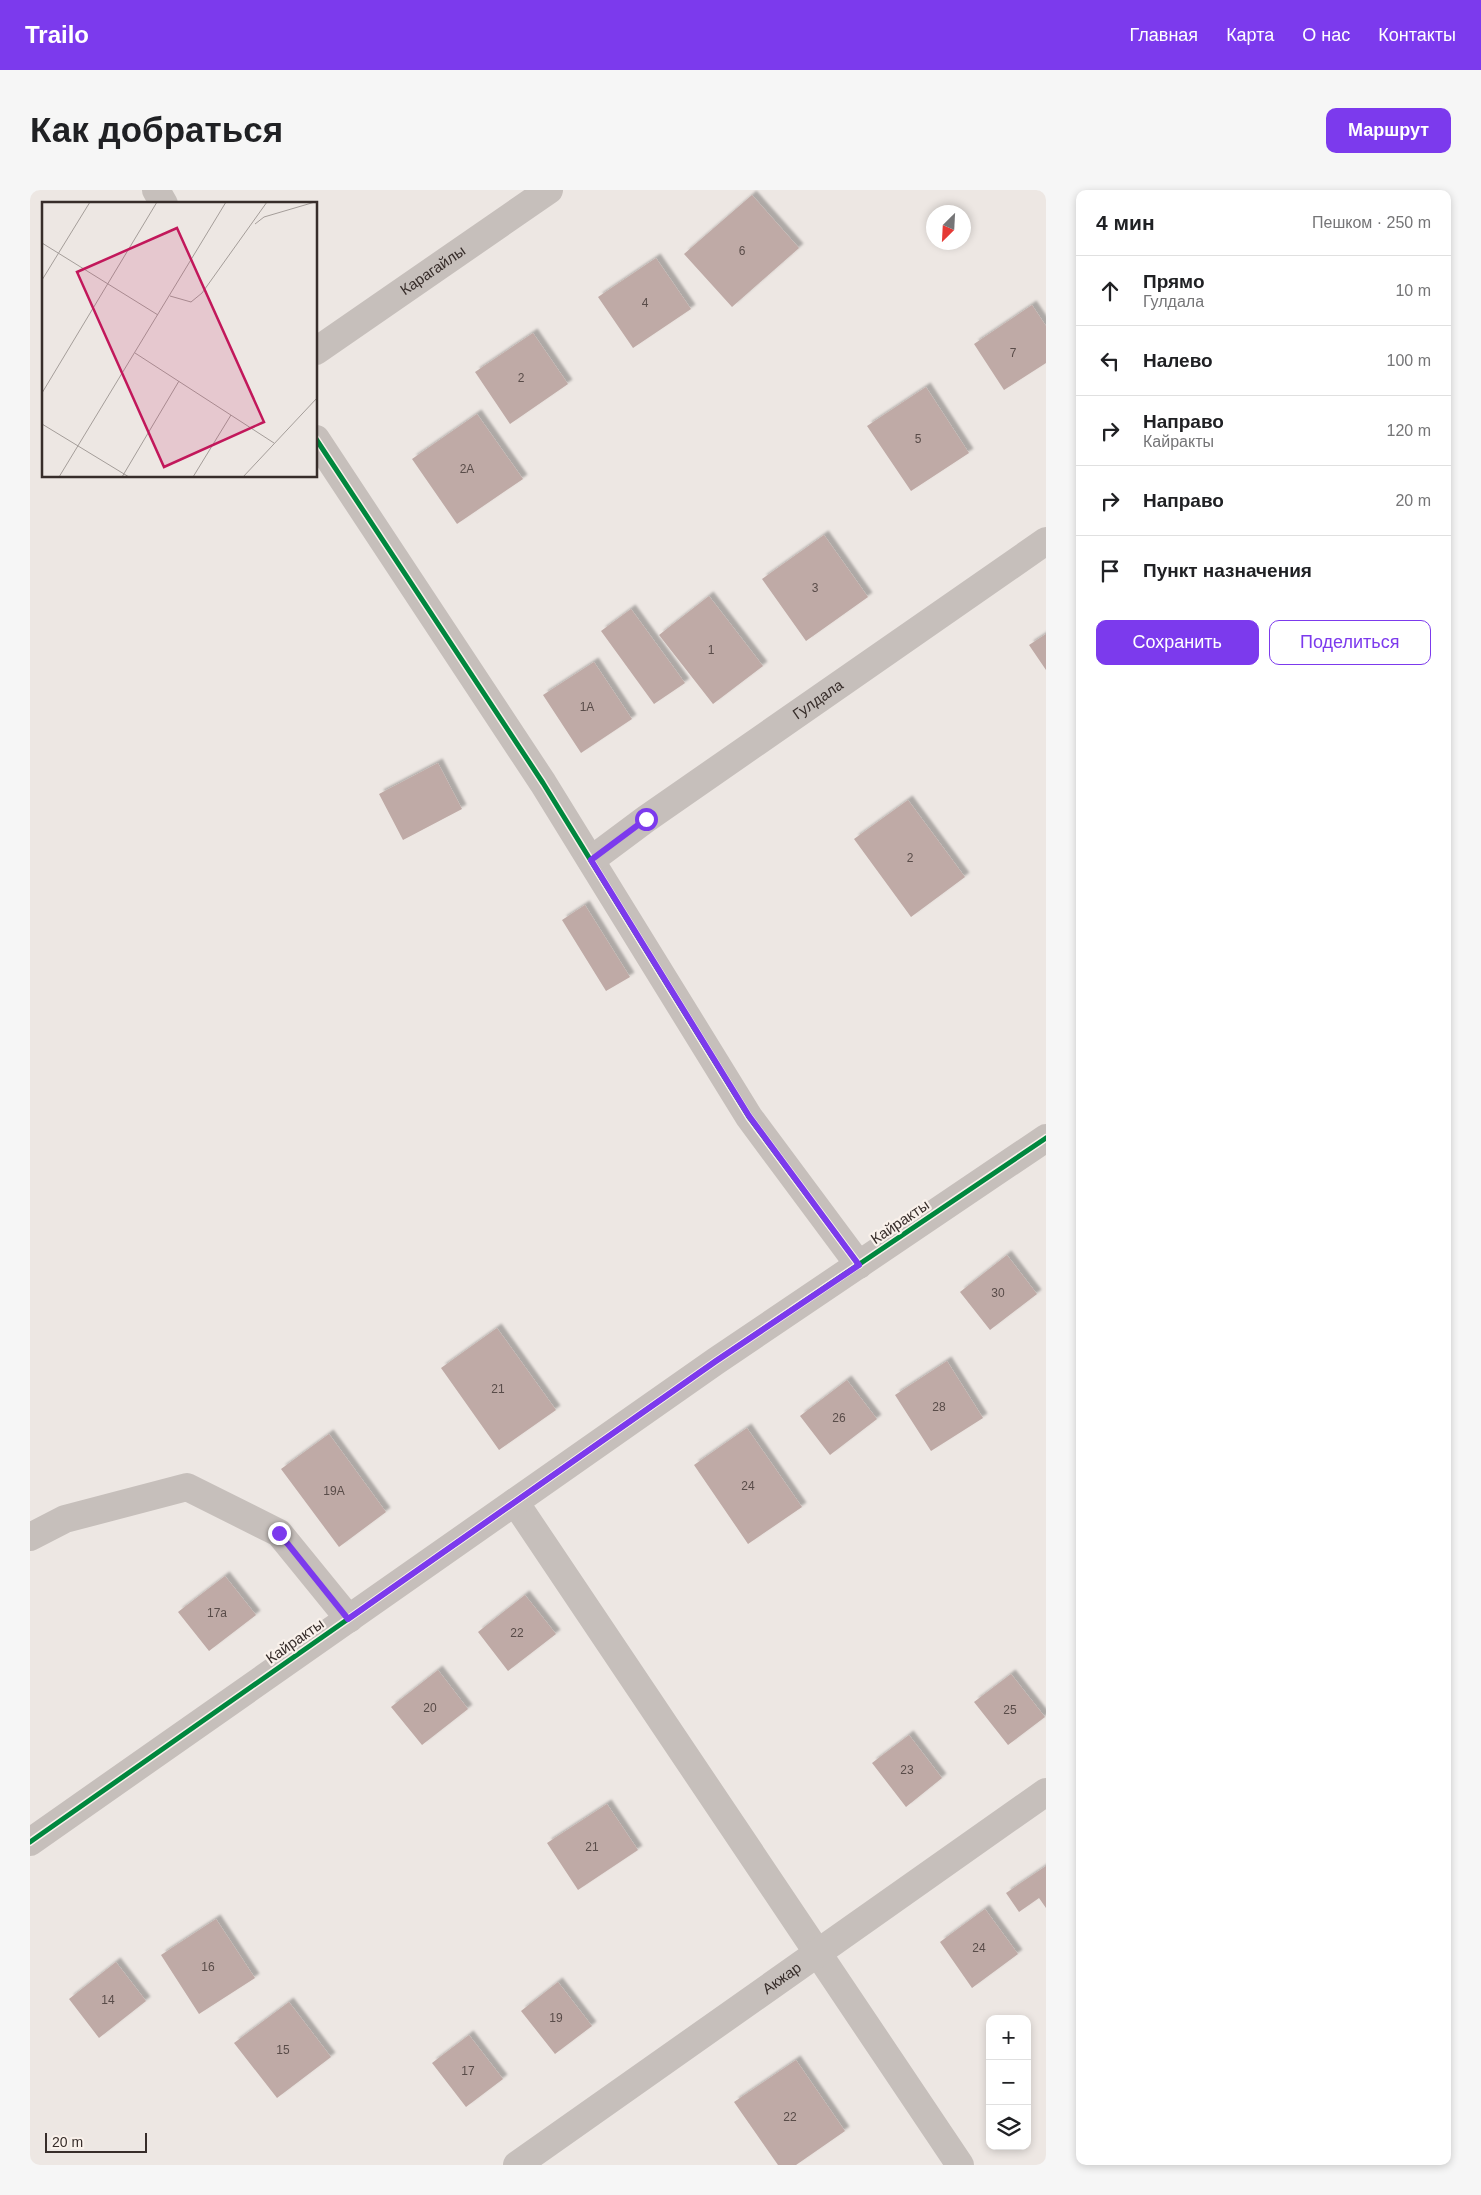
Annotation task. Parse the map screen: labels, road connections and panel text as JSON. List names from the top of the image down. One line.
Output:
{"streets":{"street":["Карагайлы","Гулдала","Кайракты","Акжар"]},"house_numbers":["6","4","7","2","5","2А","3","1","1А","2","30","21","28","26","24","19А","17а","22","20","25","23","21","24","16","14","19","15","17","22"],"scale_bar":"20 m","north":"bottom left","page":{"header":"Trailo","nav":["Главная","Карта","О нас","Контакты"],"buttons":["Маршрут",["Сохранить","Поделиться"]],"title":"Как добраться","heading":["4 мин","Пешком · 250 m"],"list":[["Прямо","Гулдала","10 m"],["Налево","100 m"],["Направо","Кайракты","120 m"],["Направо","20 m"],"Пункт назначения"],"map_buttons":["+","−"],"scale":"20 m"}}
